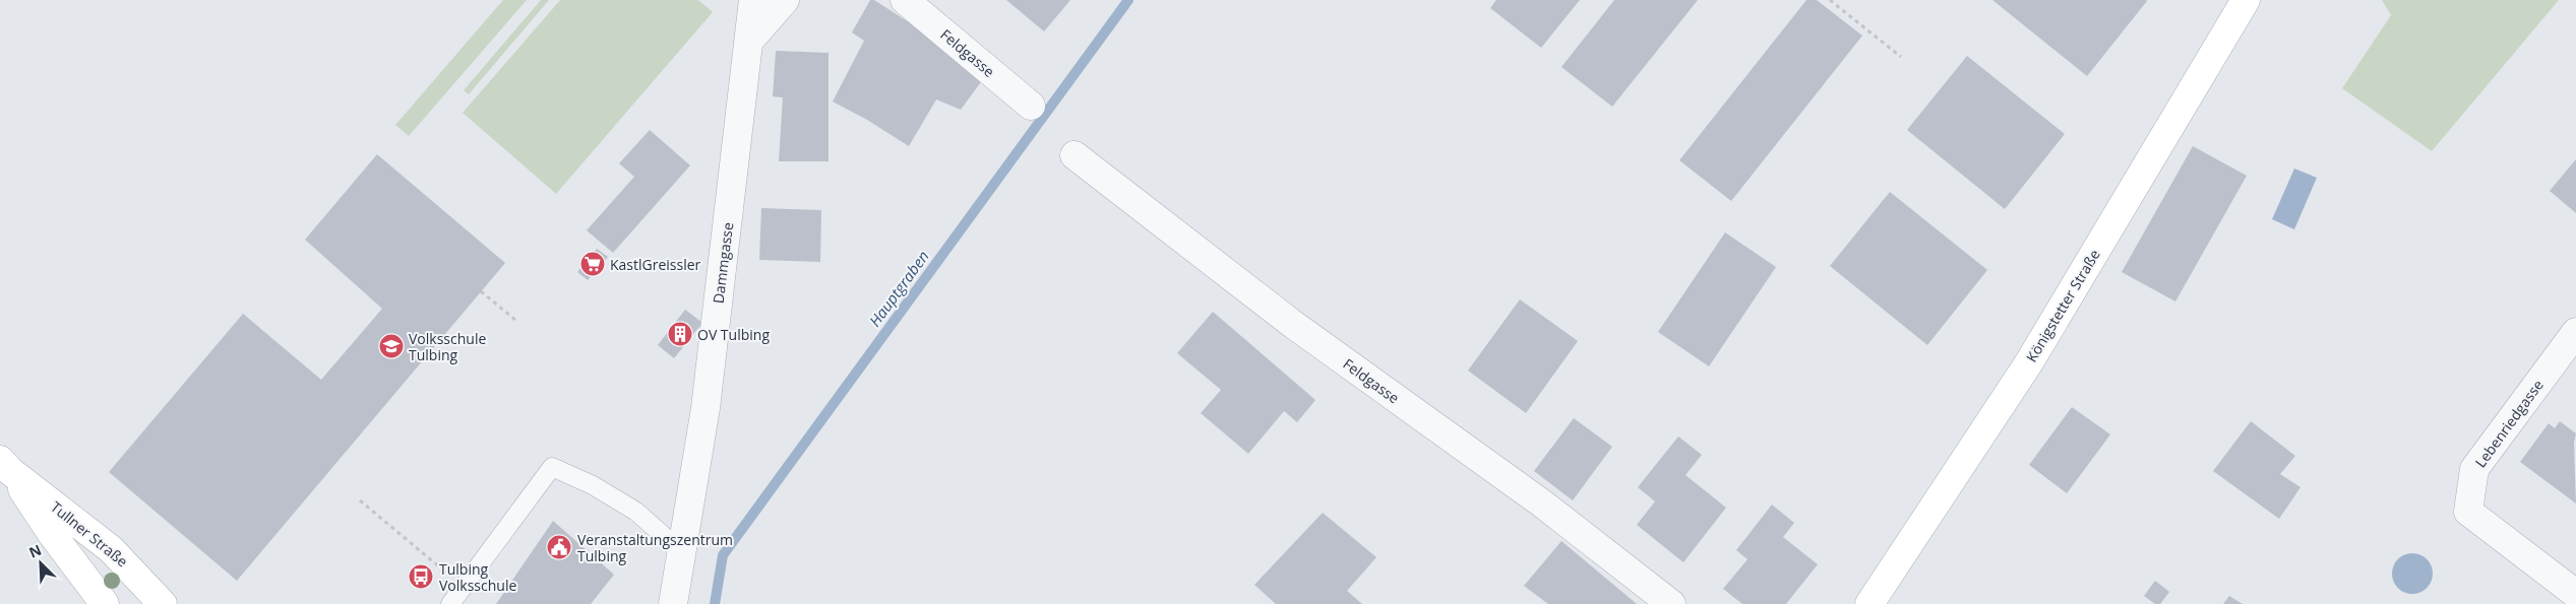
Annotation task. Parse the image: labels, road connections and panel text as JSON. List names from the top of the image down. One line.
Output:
{"streets":{"main road":["Königstetter Straße","Tullner Straße"],"street":["Feldgasse","Dammgasse","Lebenriedgasse"]},"water":["Hauptgraben"],"places":{"supermarket":["KastlGreissler"],"building":["OV Tulbing"],"school or university":["Volksschule Tulbing"],"public building":["Veranstaltungszentrum Tulbing"],"bus stop":["Tulbing Volksschule"]},"north":"top left"}
